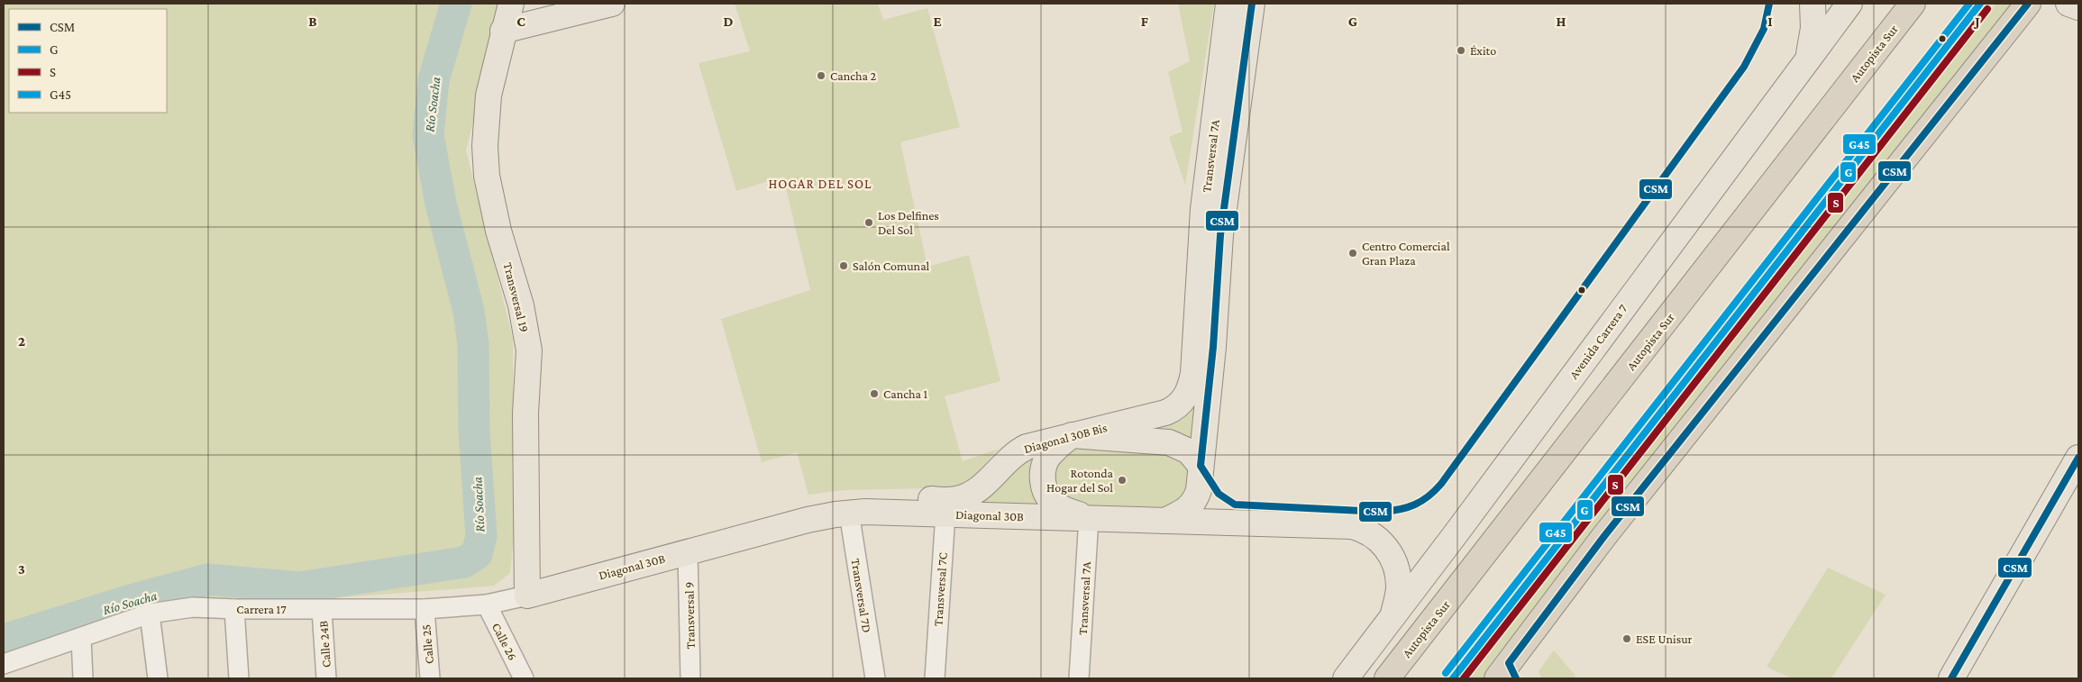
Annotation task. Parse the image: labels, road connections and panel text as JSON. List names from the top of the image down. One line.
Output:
{"streets":{"highway":["Autopista Sur"],"main road":["Transversal 7A","Transversal 19","Avenida Carrera 7","Diagonal 30B Bis","Diagonal 30B"],"street":["Transversal 7C","Transversal 7D","Carrera 17","Transversal 9","Calle 26","Calle 24B","Calle 25"]},"crossings":[["Transversal 7A","Diagonal 30B Bis"],["Transversal 7A","Diagonal 30B"],["Transversal 19","Diagonal 30B"],["Transversal 19","Carrera 17"],["Avenida Carrera 7","Diagonal 30B"],["Diagonal 30B Bis","Diagonal 30B"],["Diagonal 30B Bis","Transversal 7C"],["Diagonal 30B","Transversal 7C"],["Diagonal 30B","Transversal 7D"],["Diagonal 30B","Carrera 17"],["Diagonal 30B","Transversal 9"],["Carrera 17","Calle 26"],["Carrera 17","Calle 24B"],["Carrera 17","Calle 25"]],"districts":["HOGAR DEL SOL"],"water":["Río Soacha"],"places":["Éxito","Cancha 2","Los Delfines Del Sol","Centro Comercial Gran Plaza","Salón Comunal","Cancha 1","Rotonda Hogar del Sol","ESE Unisur"],"lines":["transit line CSM","transit line G","transit line G45","transit line S"],"legend":["CSM","G","S","G45"],"grid":{"columns":["B","C","D","E","F","G","H","I","J"],"rows":["2","3"]}}
